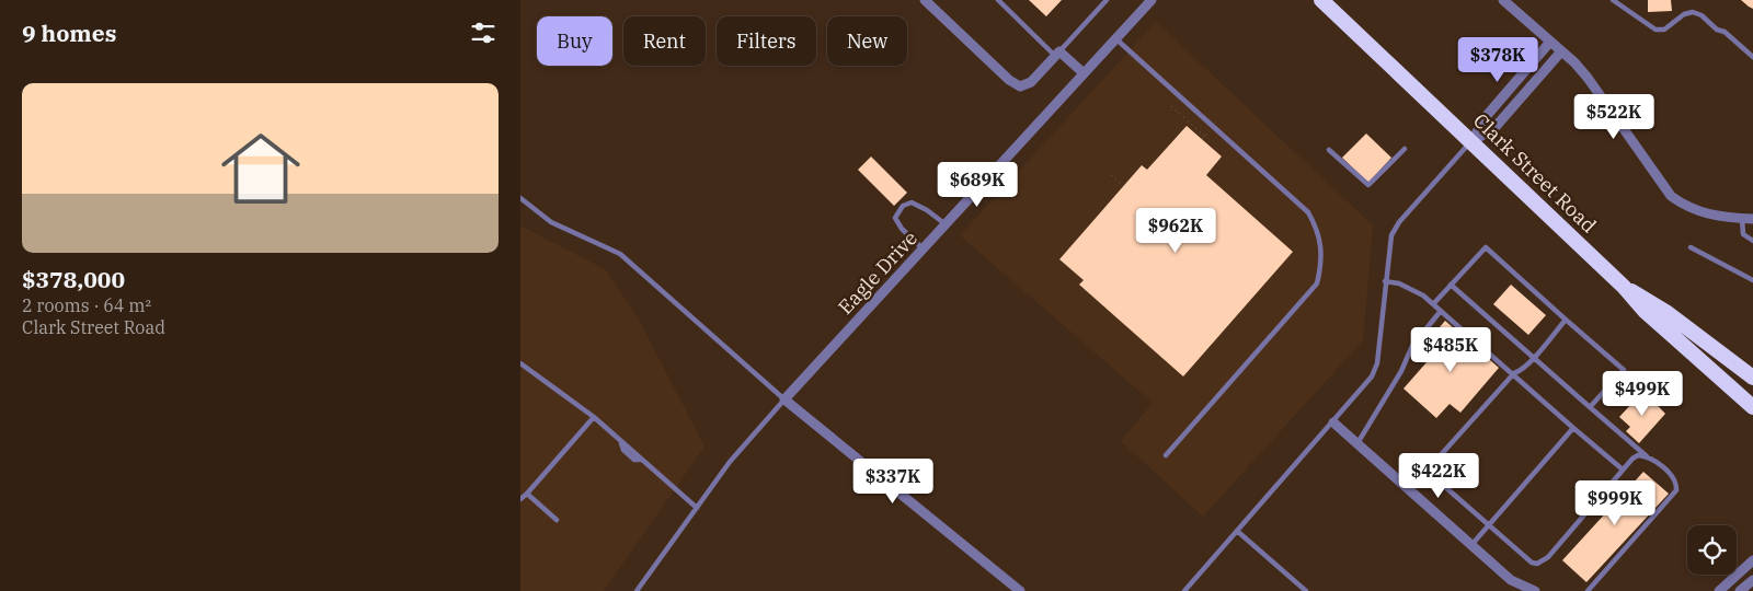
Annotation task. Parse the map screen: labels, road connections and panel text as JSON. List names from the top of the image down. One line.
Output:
{"streets":{"highway":["Clark Street Road"],"street":["Eagle Drive"]},"page":{"heading":"9 homes","chip":["Buy","Rent","Filters","New"],"price":["$378K","$522K","$689K","$962K","$485K","$499K","$422K","$337K","$999K"],"list":[{"name":"$378,000","note":"2 rooms · 64 m² · Clark Street Road"}]}}
